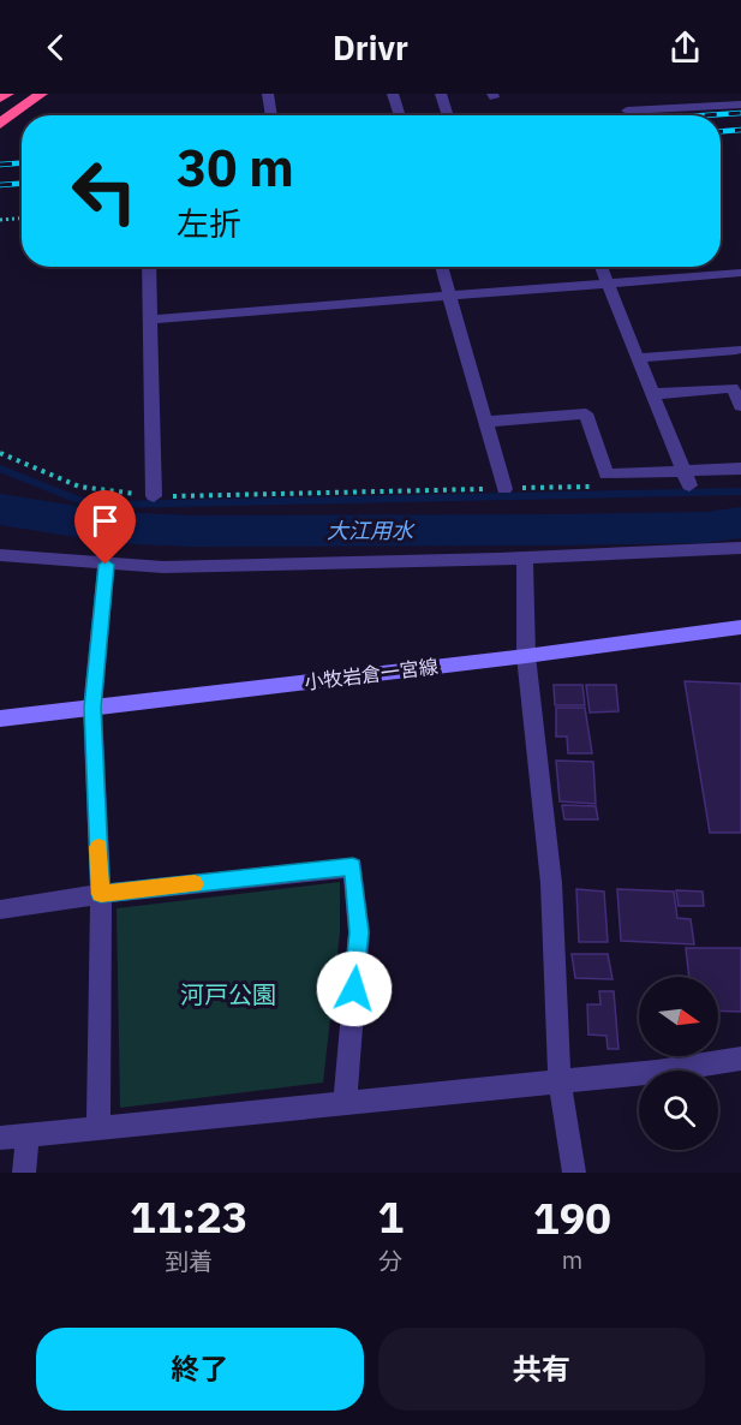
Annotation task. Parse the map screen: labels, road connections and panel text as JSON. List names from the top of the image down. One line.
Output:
{"streets":{"main road":["小牧岩倉一宮線"]},"water":["大江用水"],"parks":["河戸公園"],"north":"right","page":{"header":"Drivr","turn":["30 m","左折"],"eta":["11:23","到着","1","分","190","m"],"buttons":["終了","共有"]}}
